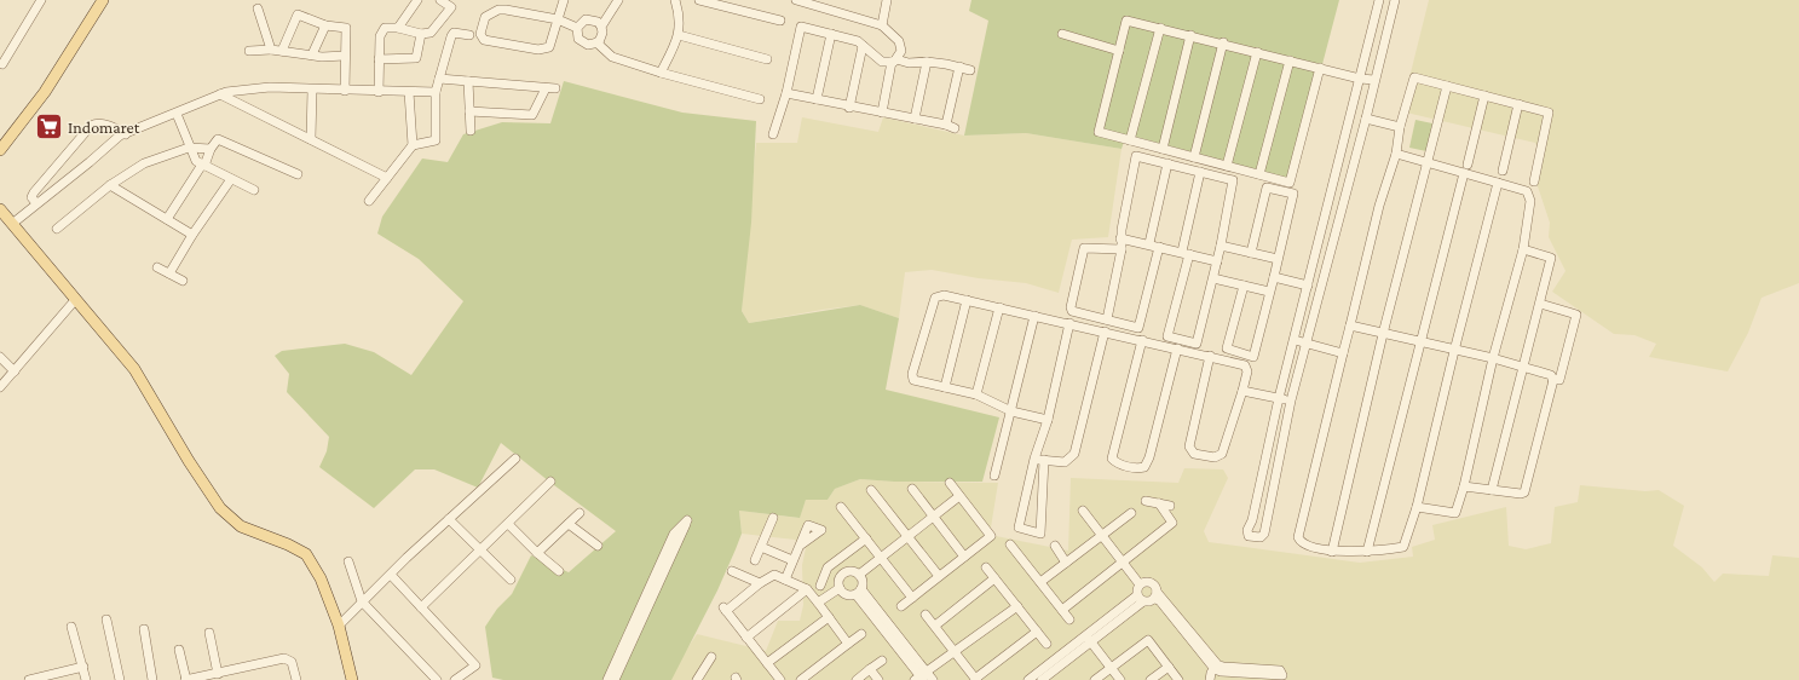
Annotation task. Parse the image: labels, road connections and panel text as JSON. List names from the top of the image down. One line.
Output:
{"places":{"supermarket":["Indomaret"]}}
